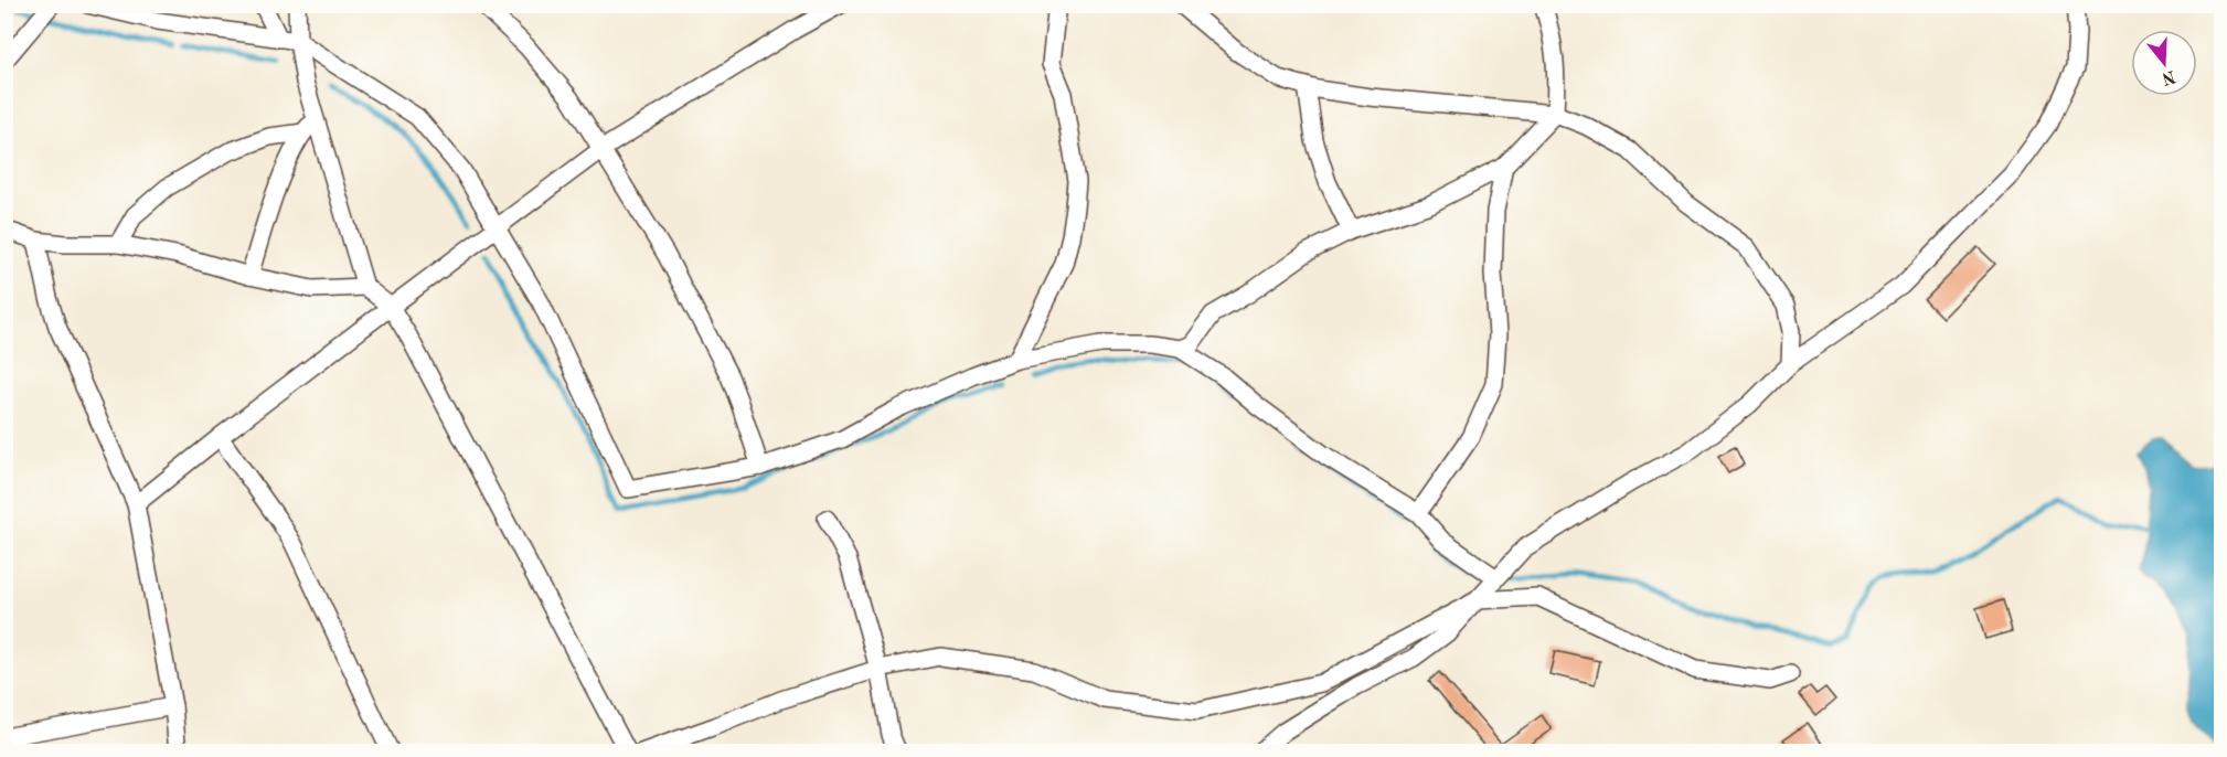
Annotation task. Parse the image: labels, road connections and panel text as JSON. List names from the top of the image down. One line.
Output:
{"north":"bottom"}
